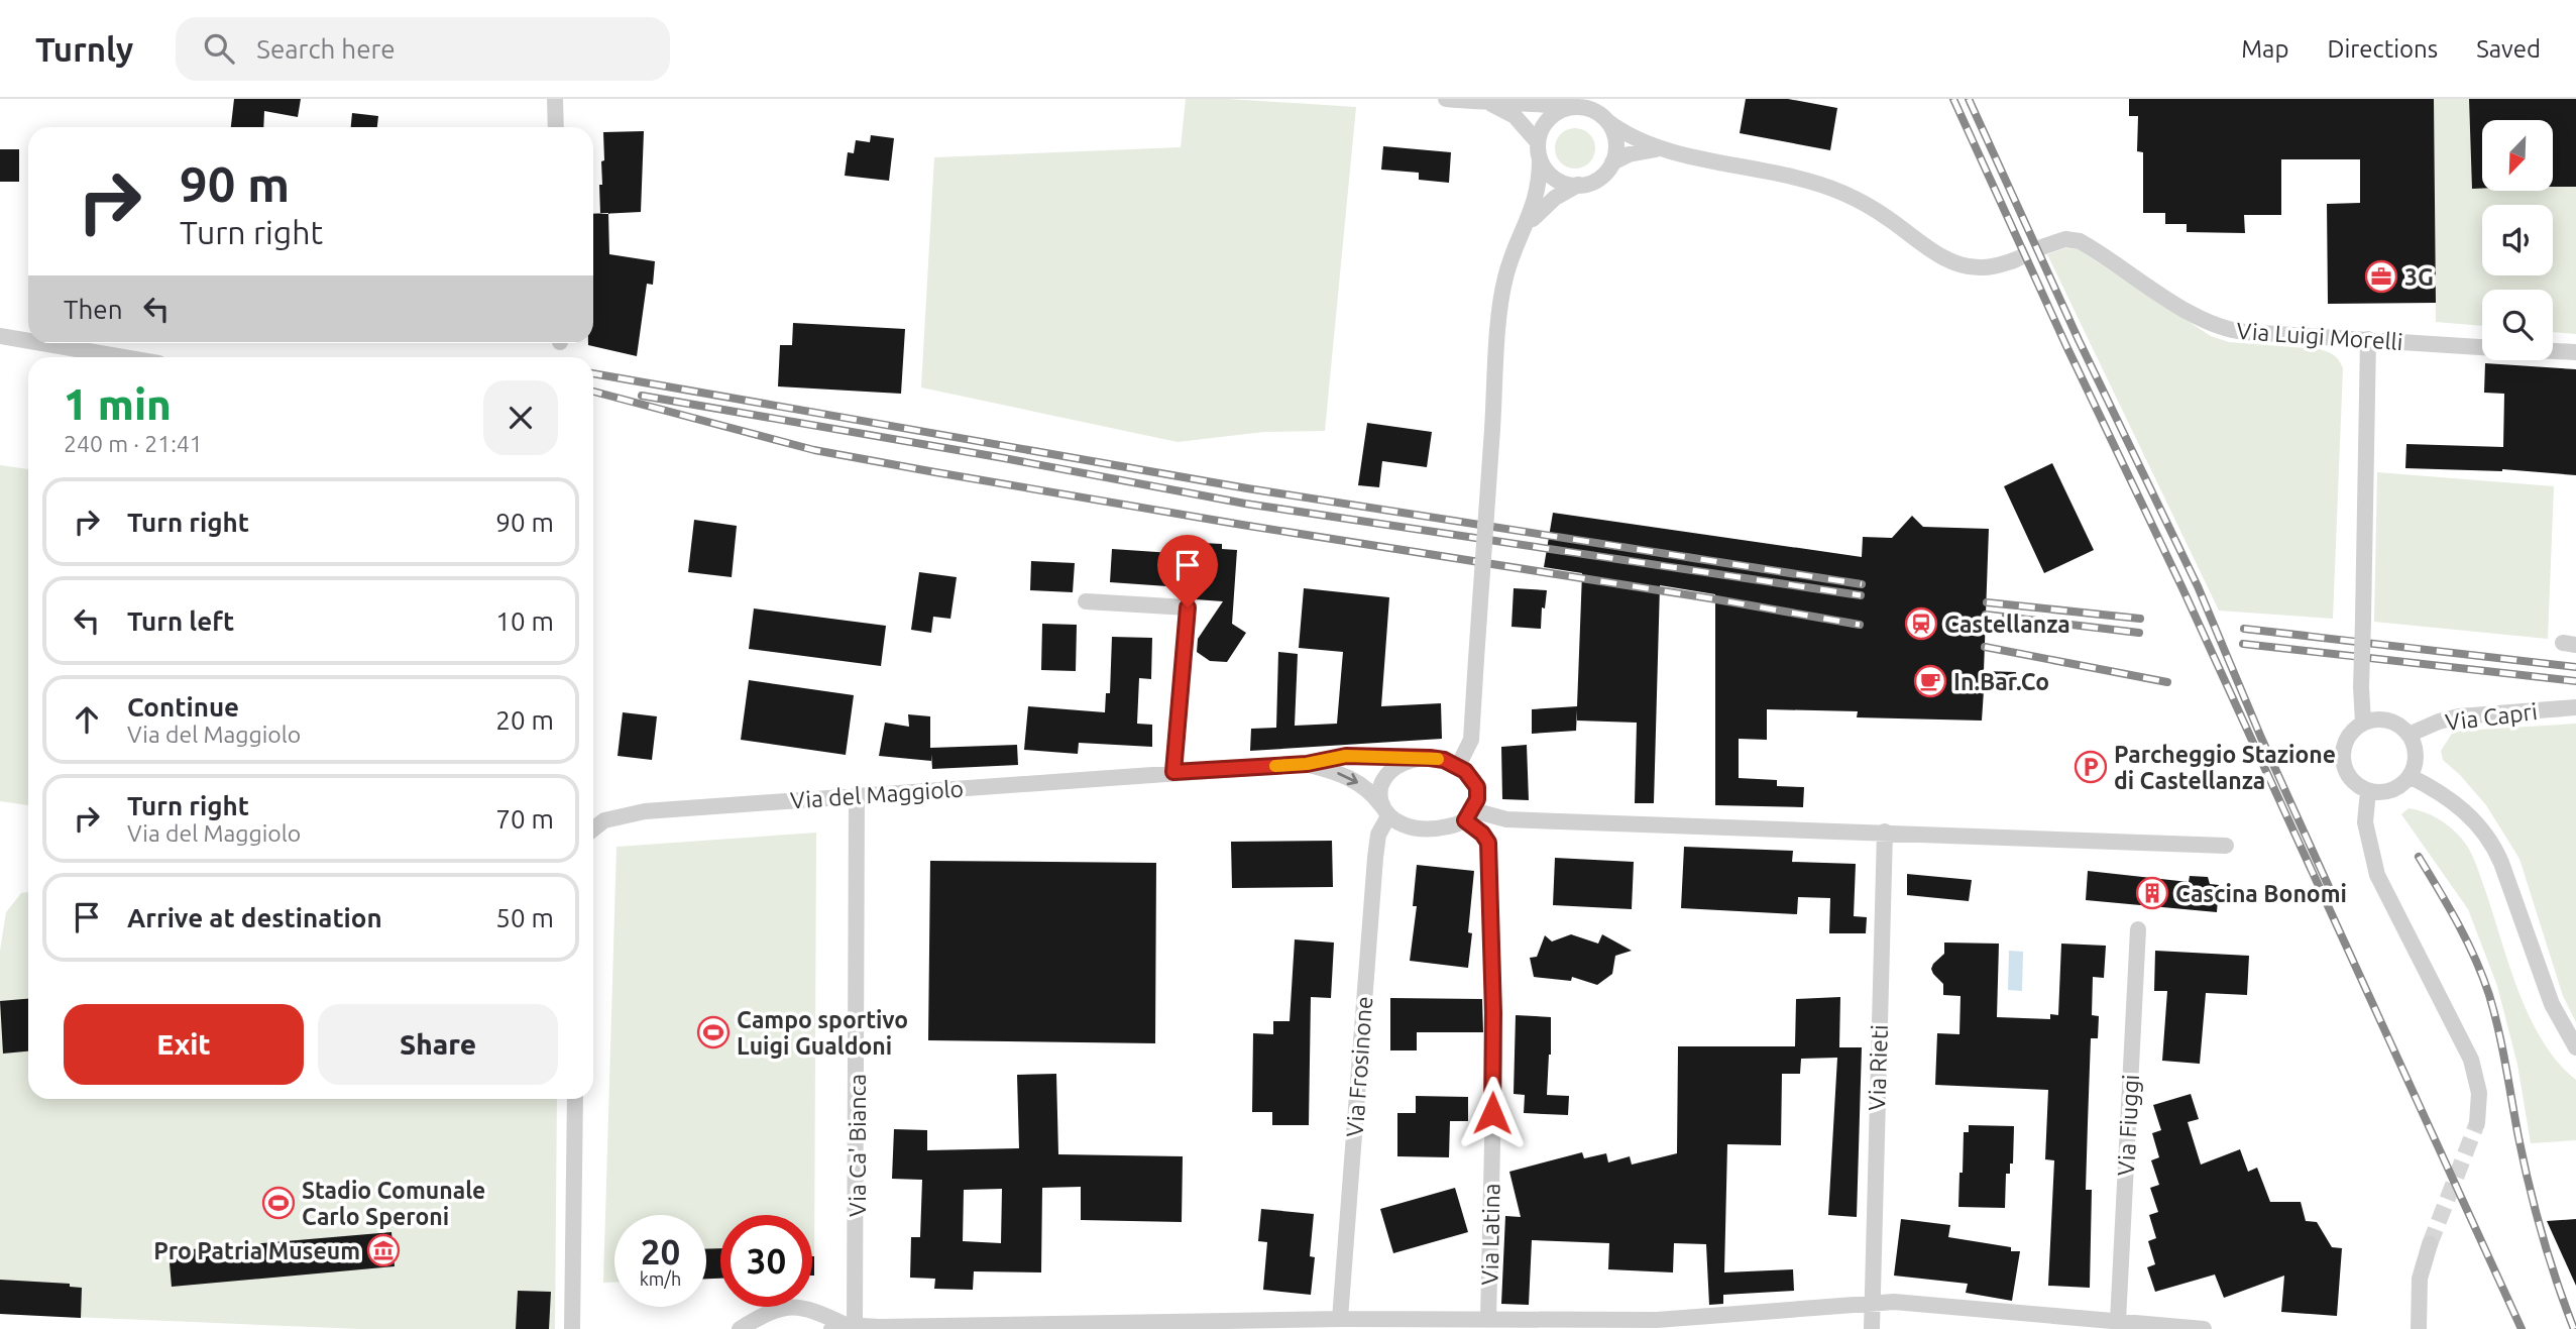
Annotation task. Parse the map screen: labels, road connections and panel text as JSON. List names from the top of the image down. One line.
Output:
{"streets":{"street":["Via Luigi Morelli","Via Capri","Via del Maggiolo","Via Frosinone","Via Rieti","Via Fiuggi","Via Ca' Bianca","Via Latina"]},"crossings":[["Via del Maggiolo","Via Frosinone"],["Via del Maggiolo","Via Ca' Bianca"],["Via del Maggiolo","Via Latina"],["Via Frosinone","Via Latina"]],"places":{"office":["3G"],"station":["Castellanza"],"cafe":["In.Bar.Co"],"parking":["Parcheggio Stazione di Castellanza"],"building":["Cascina Bonomi"],"sports":["Campo sportivo Luigi Gualdoni","Stadio Comunale Carlo Speroni"],"museum":["Pro Patria Museum"]},"north":"bottom left","page":{"header":"Turnly","search":"Search here","nav":["Map","Directions","Saved"],"turn":["90 m","Turn right"],"then":"Then","heading":["1 min","240 m · 21:41"],"list":[{"name":"Turn right","value":"90 m"},{"name":"Turn left","value":"10 m"},{"name":"Continue","note":"Via del Maggiolo","value":"20 m"},{"name":"Turn right","note":"Via del Maggiolo","value":"70 m"},{"name":"Arrive at destination","value":"50 m"}],"buttons":["Exit","Share"],"speed":"20 km/h","limit":"30"}}
